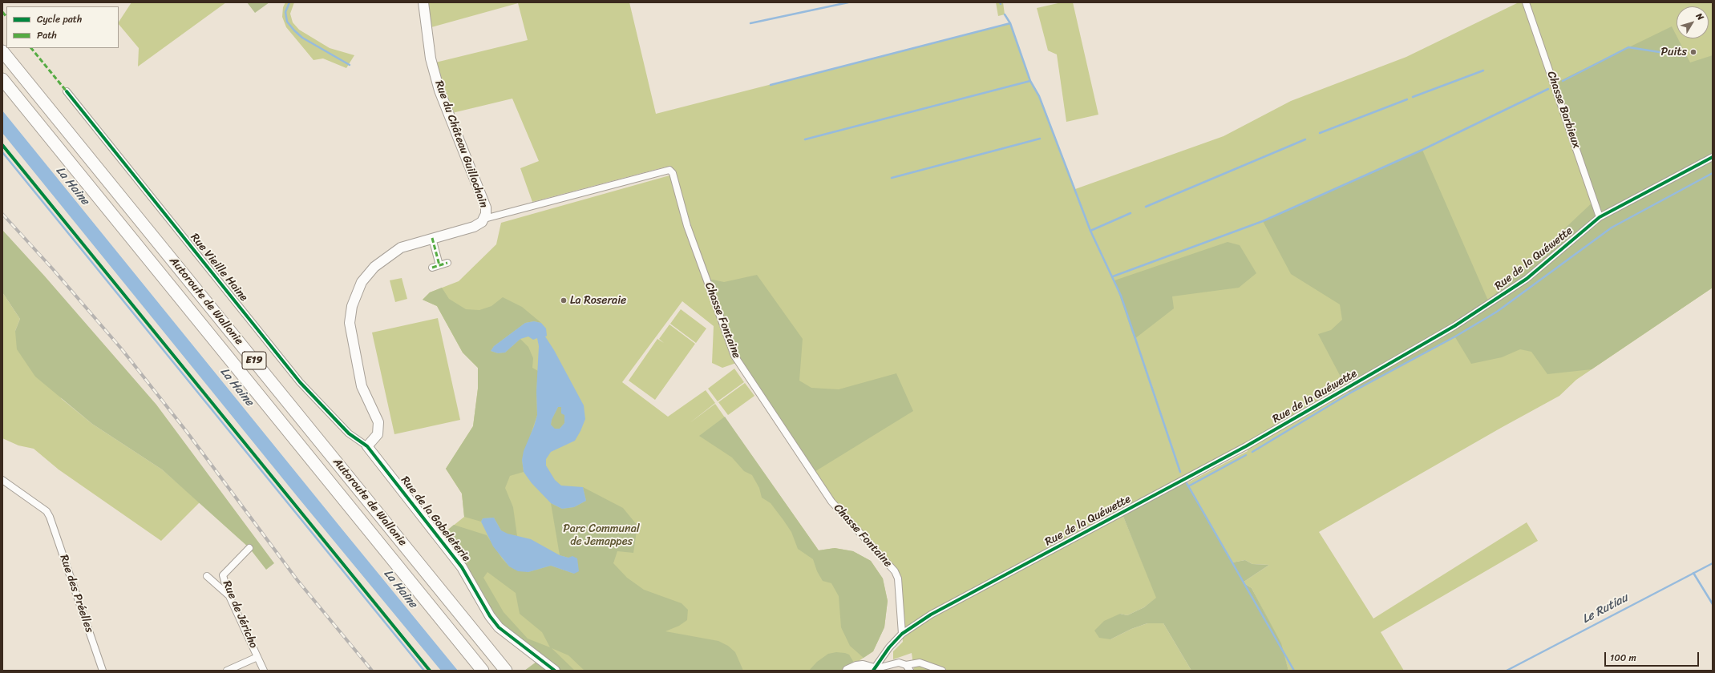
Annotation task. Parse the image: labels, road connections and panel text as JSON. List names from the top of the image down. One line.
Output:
{"streets":{"highway":["Autoroute de Wallonie","E19"],"street":["Chasse Barbieux","Rue du Château Guillochain","Rue de la Quéwette","Rue Vieille Haine","Chasse Fontaine","Rue de la Gobeleterie","Rue des Préelles","Rue de Jéricho"]},"crossings":[["Chasse Barbieux","Rue de la Quéwette"],["Rue du Château Guillochain","Rue Vieille Haine"],["Rue du Château Guillochain","Chasse Fontaine"],["Rue du Château Guillochain","Rue de la Gobeleterie"],["Rue de la Quéwette","Chasse Fontaine"],["Rue Vieille Haine","Rue de la Gobeleterie"]],"water":["La Haine","Le Rutiau"],"parks":["Parc Communal de Jemappes"],"places":["Puits","La Roseraie"],"legend":["Cycle path","Path"],"scale_bar":"100 m","north":"top right"}
